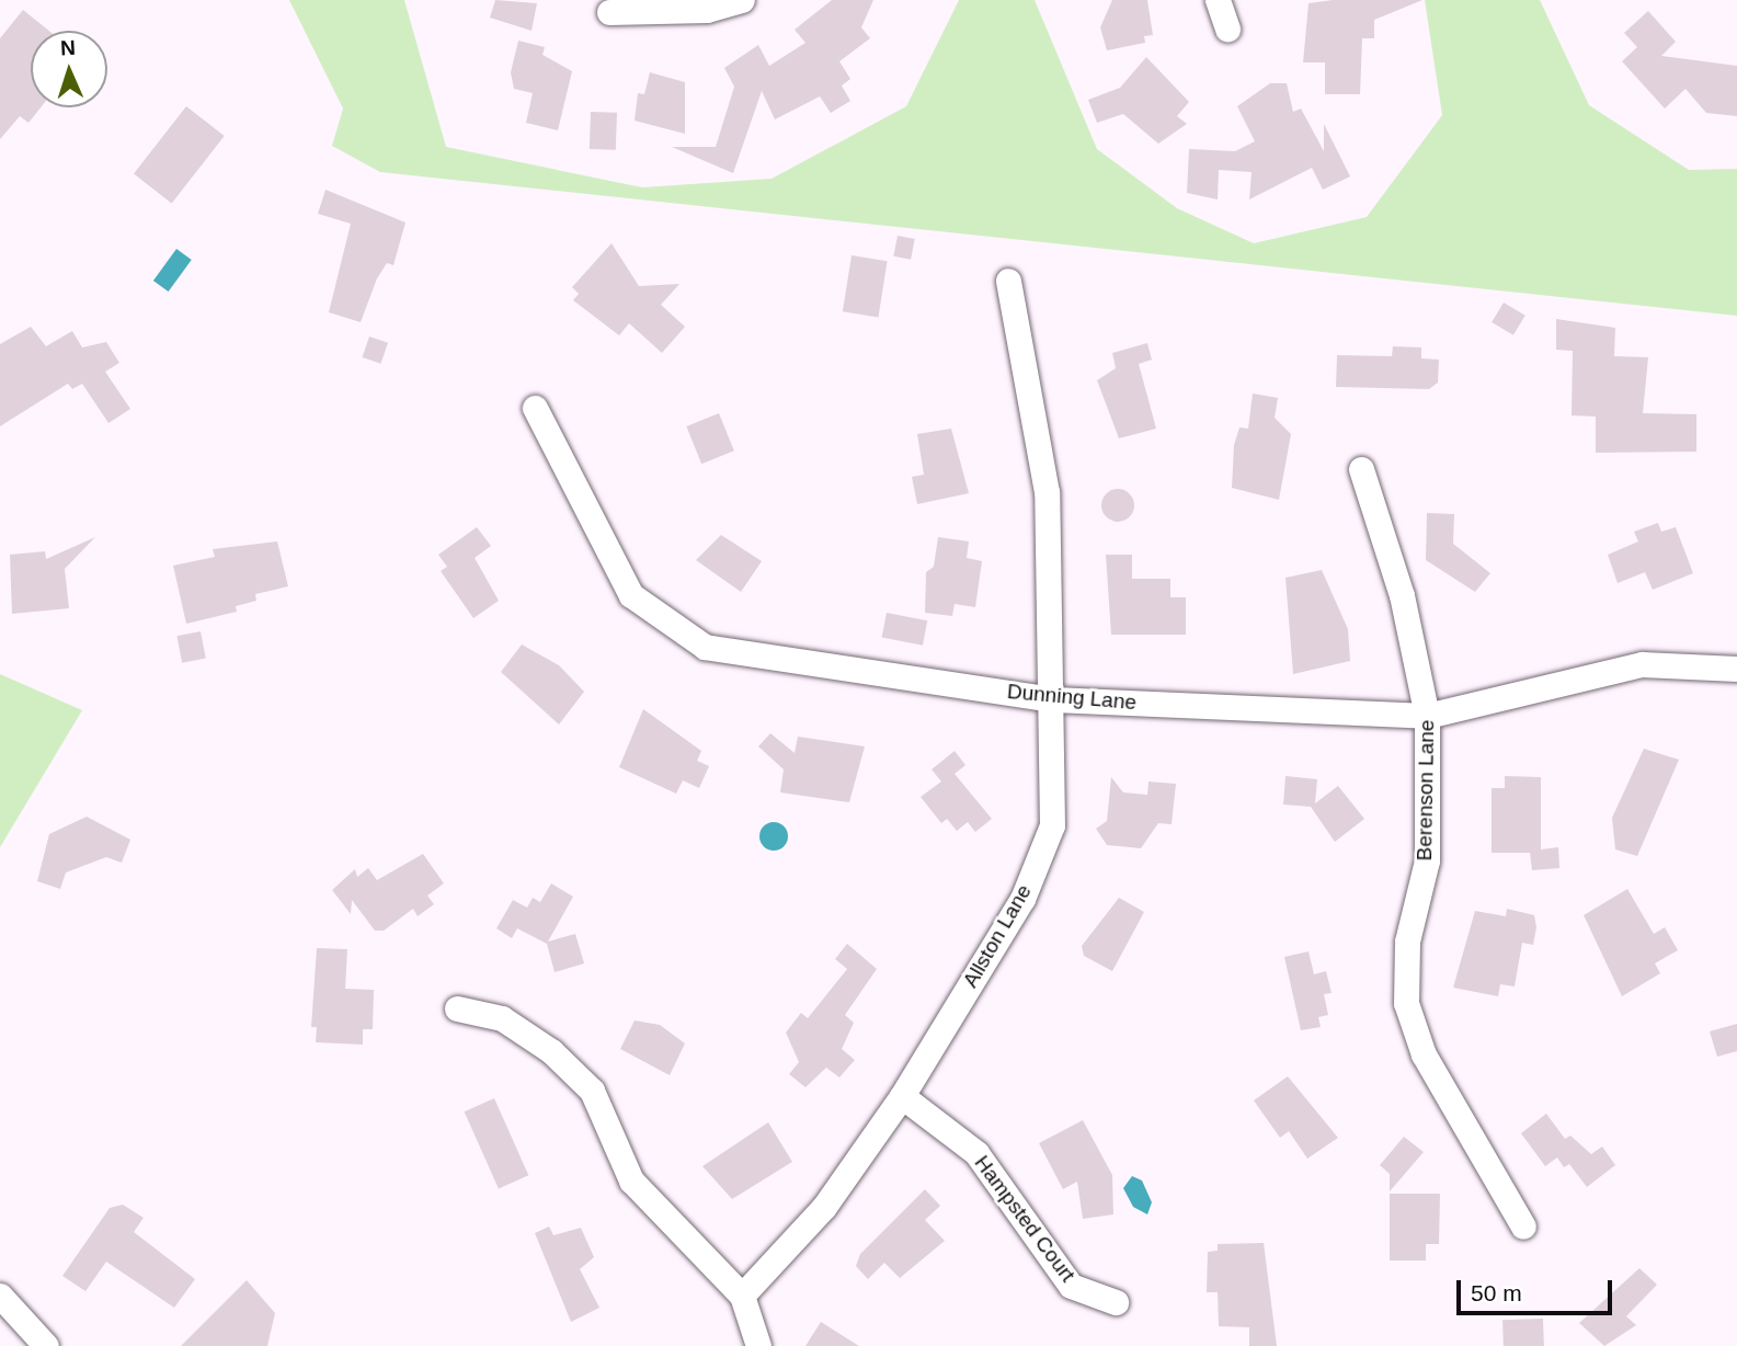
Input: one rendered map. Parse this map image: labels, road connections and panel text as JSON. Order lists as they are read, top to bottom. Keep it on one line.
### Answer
{"streets":{"street":["Dunning Lane","Berenson Lane","Allston Lane","Hampsted Court"]},"crossings":[["Dunning Lane","Berenson Lane"],["Dunning Lane","Allston Lane"],["Allston Lane","Hampsted Court"]],"scale_bar":"50 m","north":"top"}
